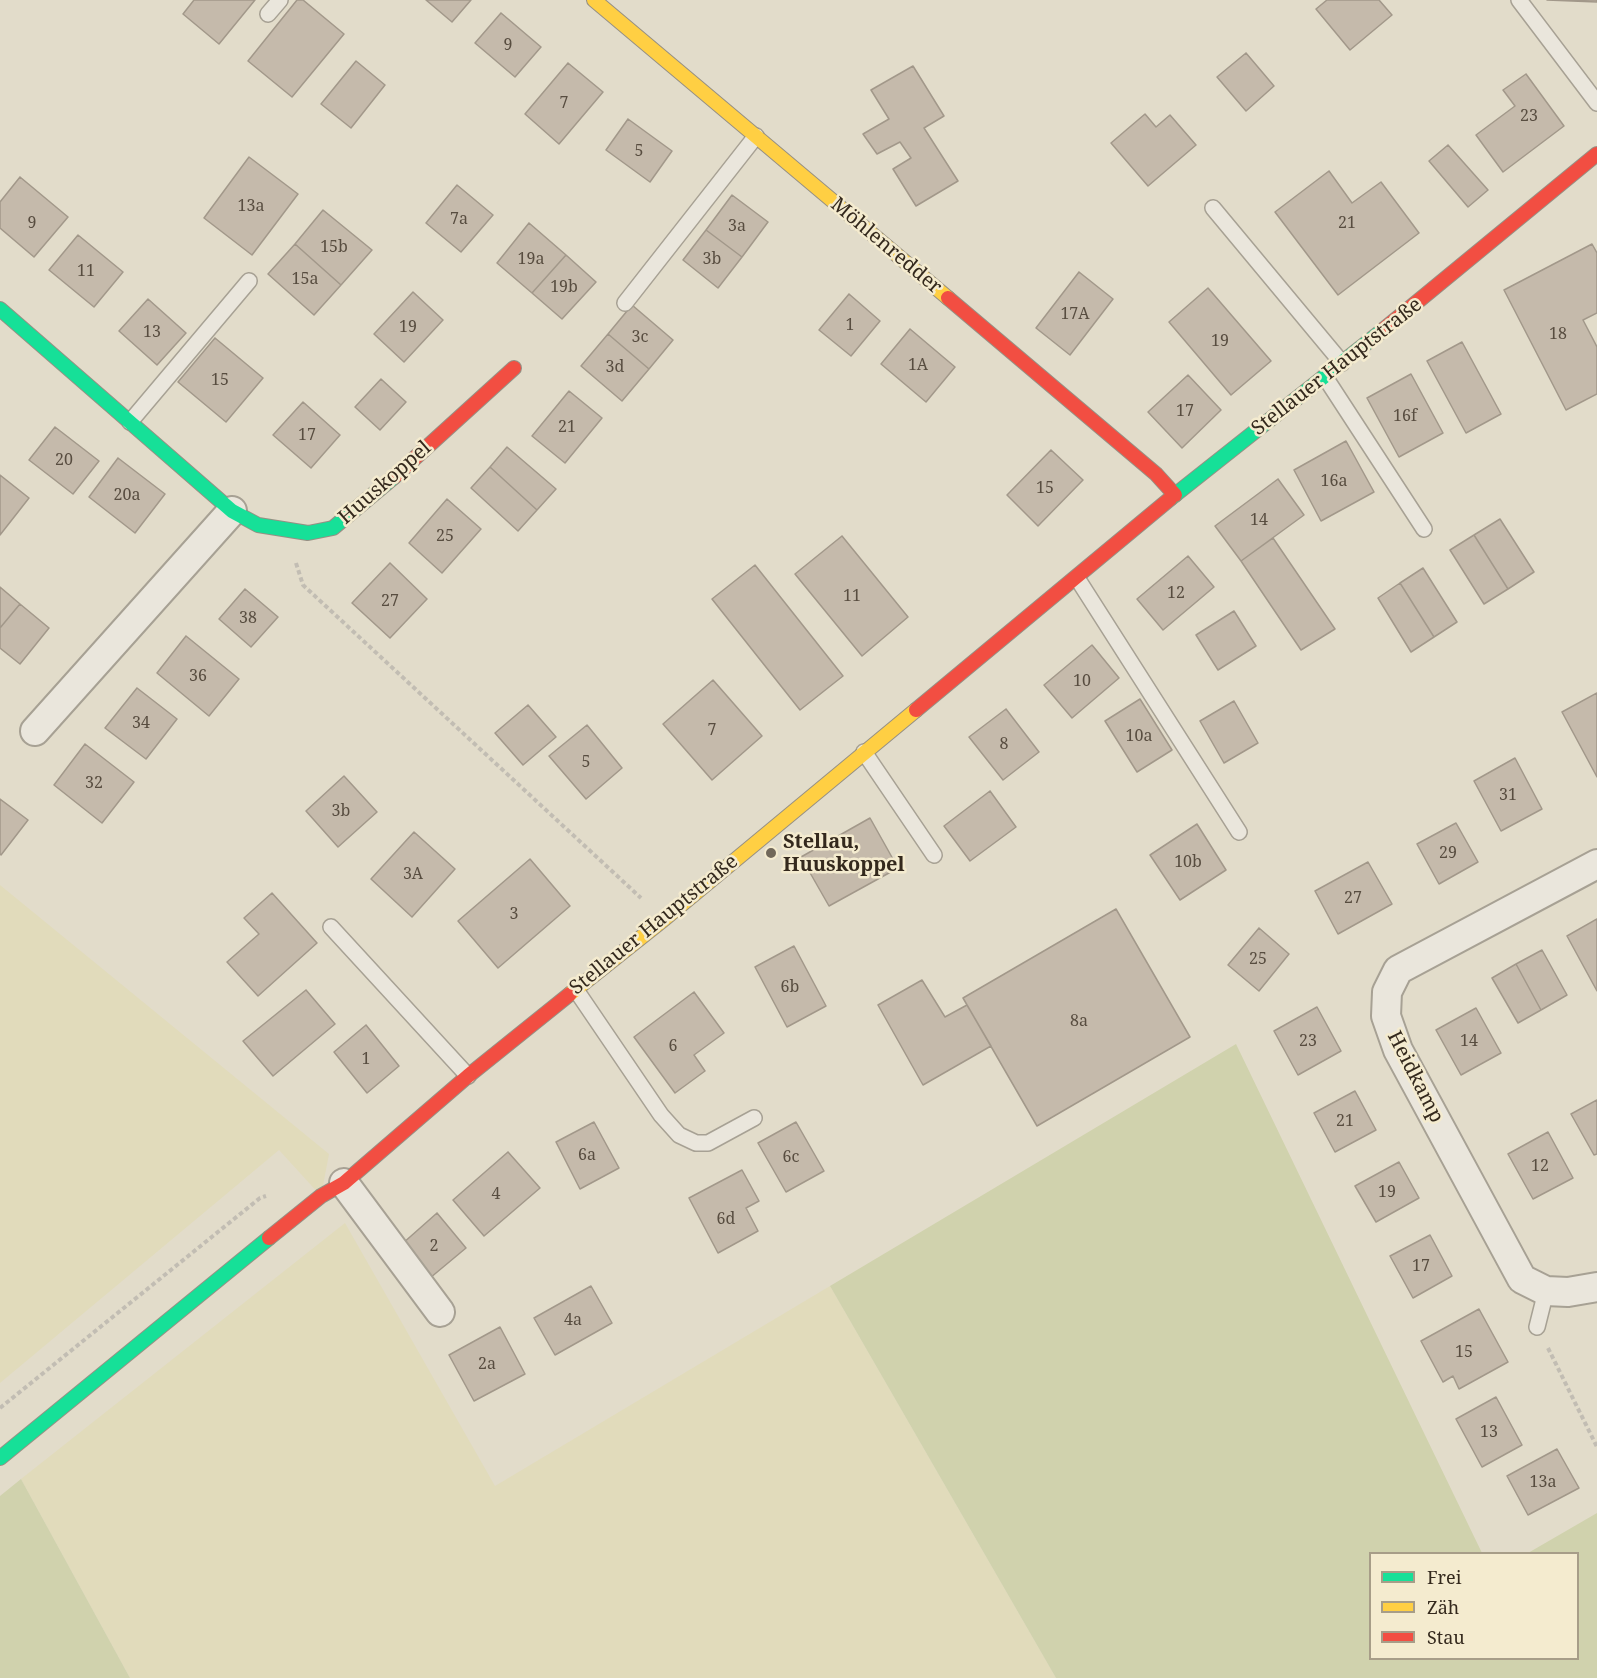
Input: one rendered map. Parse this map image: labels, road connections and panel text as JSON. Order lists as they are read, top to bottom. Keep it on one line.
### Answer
{"streets":{"street":["Möhlenredder","Stellauer Hauptstraße","Huuskoppel","Heidkamp"]},"crossings":[["Möhlenredder","Stellauer Hauptstraße"]],"places":["Stellau, Huuskoppel"],"house_numbers":["9","7","23","5","13a","7a","9","21","3a","15b","19a","3b","11","15a","19b","17A","1","19","13","18","3c","19","1A","3d","15","17","16f","21","17","20","16a","15","20a","14","25","12","11","27","38","36","10","34","7","10a","8","5","32","31","3b","29","10b","3A","27","3","25","6b","8a","23","14","6","1","21","6a","6c","12","19","4","6d","2","17","4a","15","2a","13","13a"],"legend":["Frei","Zäh","Stau"]}
